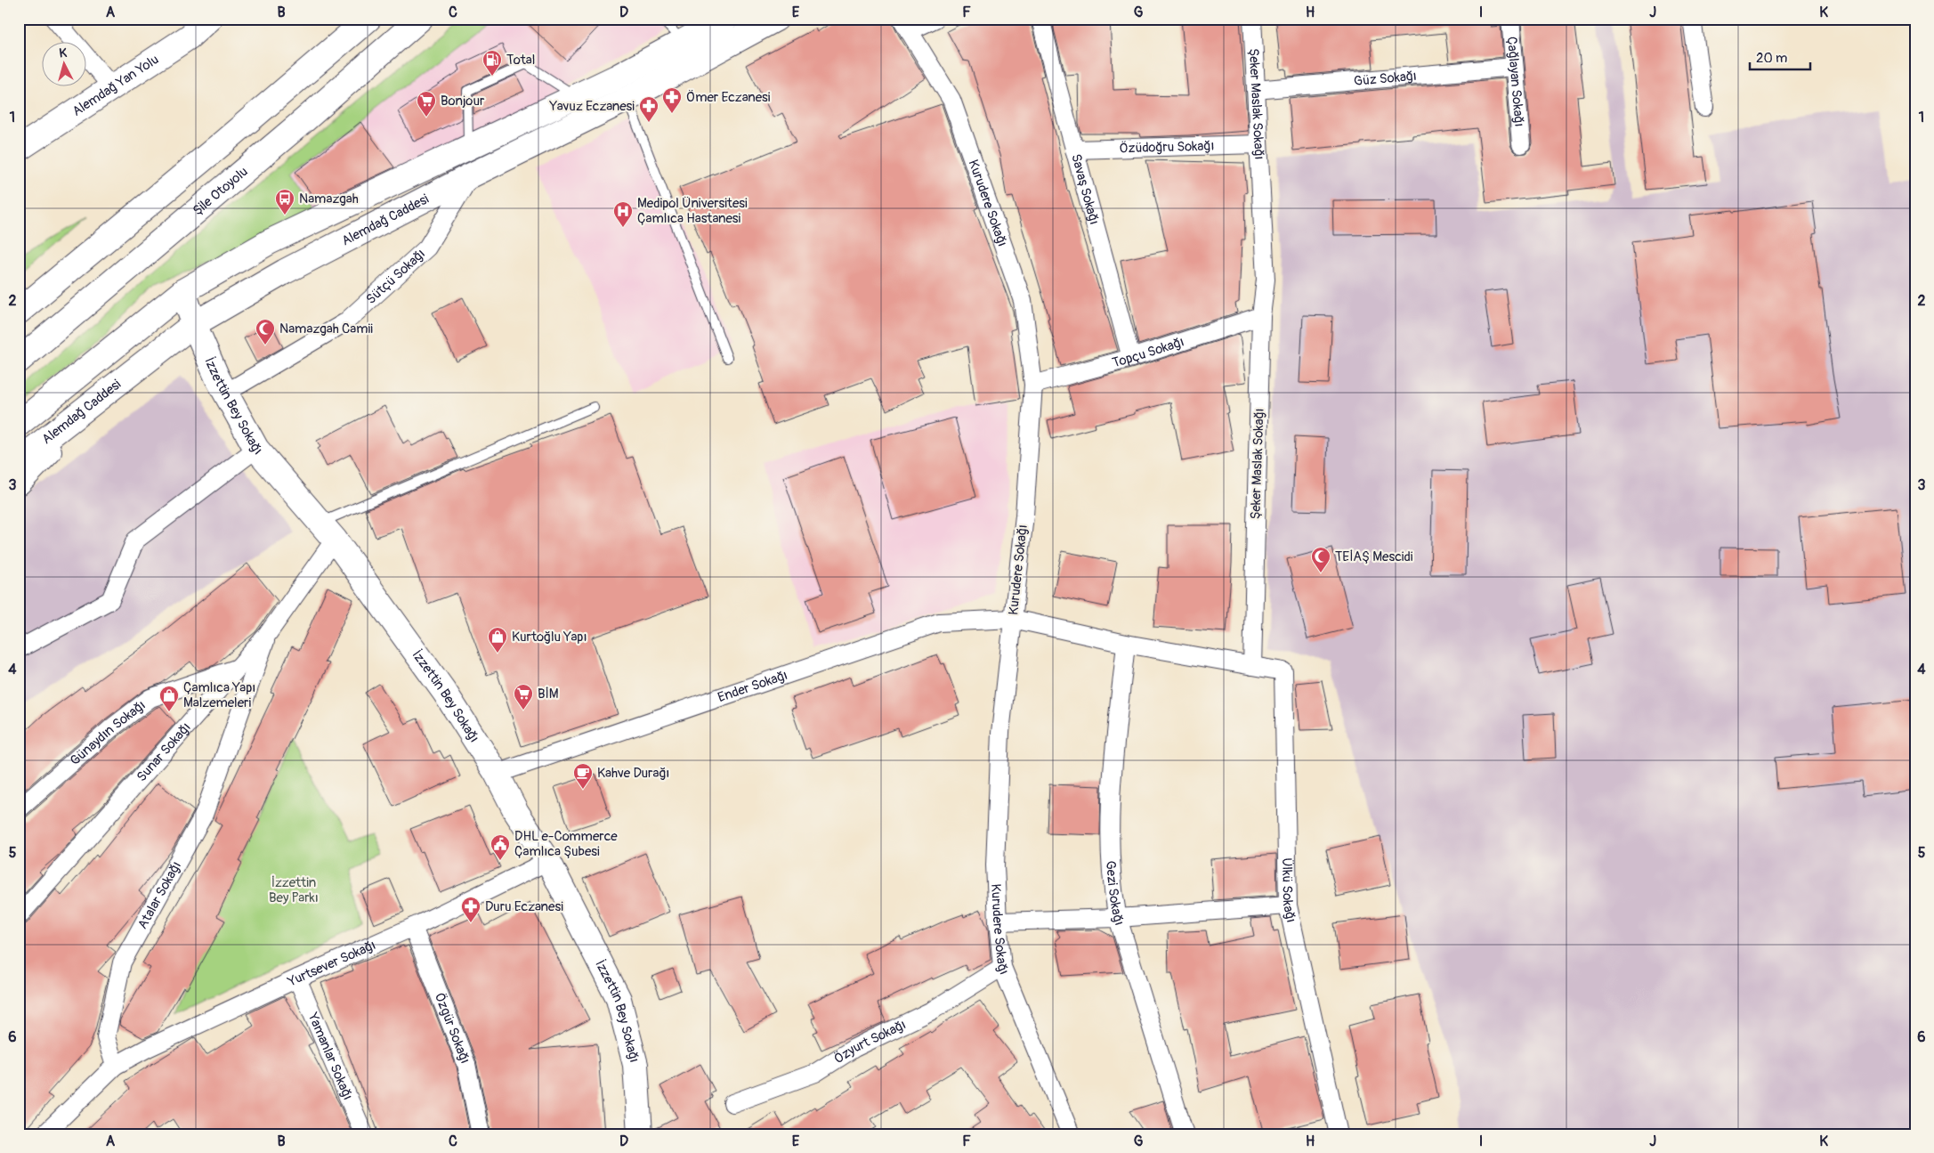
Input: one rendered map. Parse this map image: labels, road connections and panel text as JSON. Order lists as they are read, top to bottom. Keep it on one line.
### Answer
{"streets":{"main road":["Alemdağ Yan Yolu","Şile Otoyolu","Alemdağ Caddesi","İzzettin Bey Sokağı"],"street":["Güz Sokağı","Çağlayan Sokağı","Şeker Maslak Sokağı","Özüdoğru Sokağı","Savaş Sokağı","Kurudere Sokağı","Sütçü Sokağı","Topçu Sokağı","Ender Sokağı","Günaydın Sokağı","Sunar Sokağı","Ülkü Sokağı","Gezi Sokağı","Atalar Sokağı","Yurtsever Sokağı","Özgür Sokağı","Özyurt Sokağı","Yamanlar Sokağı"]},"crossings":[["Güz Sokağı","Çağlayan Sokağı"],["Güz Sokağı","Şeker Maslak Sokağı"],["Şeker Maslak Sokağı","Özüdoğru Sokağı"],["Şeker Maslak Sokağı","Topçu Sokağı"],["Şeker Maslak Sokağı","Ülkü Sokağı"],["Özüdoğru Sokağı","Savaş Sokağı"],["Savaş Sokağı","Topçu Sokağı"],["Kurudere Sokağı","Topçu Sokağı"],["Kurudere Sokağı","Ender Sokağı"],["Kurudere Sokağı","Özyurt Sokağı"],["Alemdağ Caddesi","Sütçü Sokağı"],["Alemdağ Caddesi","İzzettin Bey Sokağı"],["Sütçü Sokağı","İzzettin Bey Sokağı"],["İzzettin Bey Sokağı","Ender Sokağı"],["İzzettin Bey Sokağı","Sunar Sokağı"],["İzzettin Bey Sokağı","Yurtsever Sokağı"],["Günaydın Sokağı","Sunar Sokağı"],["Sunar Sokağı","Atalar Sokağı"],["Atalar Sokağı","Yurtsever Sokağı"],["Yurtsever Sokağı","Özgür Sokağı"],["Yurtsever Sokağı","Yamanlar Sokağı"]],"parks":["İzzettin Bey Parkı"],"places":{"fuel station":["Total"],"pharmacy":["Ömer Eczanesi","Yavuz Eczanesi","Duru Eczanesi"],"supermarket":["Bonjour","BİM"],"bus stop":["Namazgah"],"hospital":["Medipol Üniversitesi Çamlıca Hastanesi"],"mosque":["Namazgah Camii","TEİAŞ Mescidi"],"shop":["Kurtoğlu Yapı","Çamlıca Yapı Malzemeleri"],"cafe":["Kahve Durağı"],"public building":["DHL e-Commerce Çamlıca Şubesi"]},"scale_bar":"20 m","north":"top","grid":{"columns":["A","B","C","D","E","F","G","H","I","J","K"],"rows":["1","2","3","4","5","6"]}}
